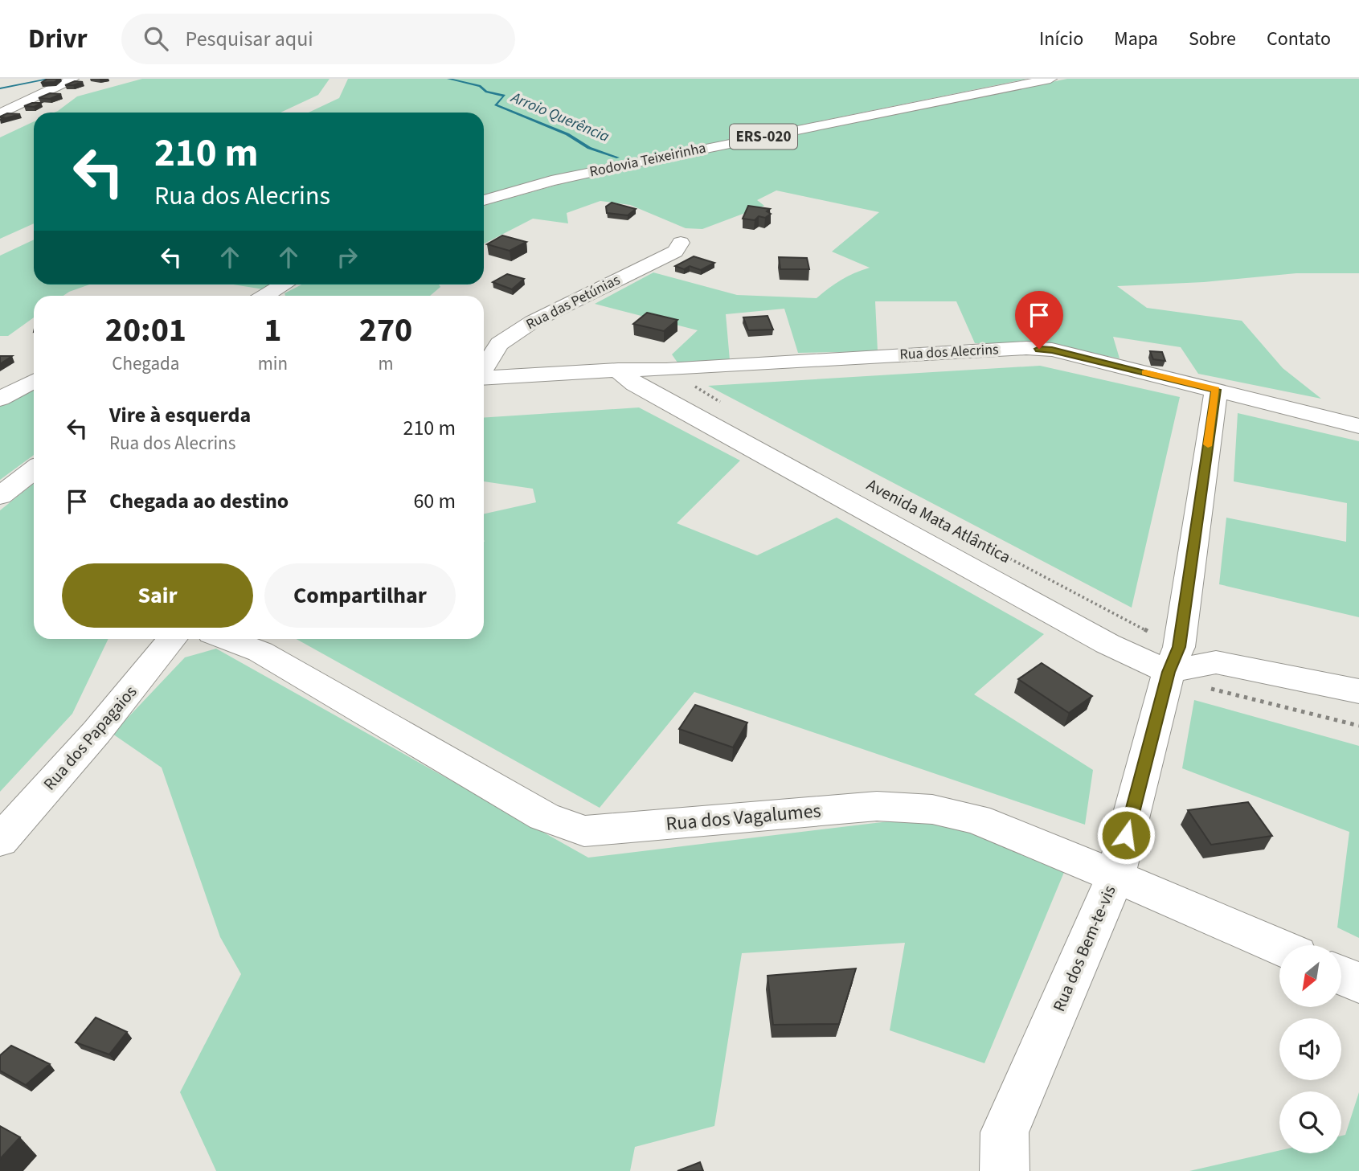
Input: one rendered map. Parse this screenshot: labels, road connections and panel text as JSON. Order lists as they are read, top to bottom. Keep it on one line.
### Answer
{"streets":{"street":["ERS-020","Rodovia Teixeirinha","Rua das Petúnias","Rua dos Alecrins","Avenida Mata Atlântica","Rua dos Papagaios","Rua dos Vagalumes","Rua dos Bem-te-vis"]},"crossings":[["Rua dos Alecrins","Avenida Mata Atlântica"],["Rua dos Alecrins","Rua dos Bem-te-vis"],["Avenida Mata Atlântica","Rua dos Bem-te-vis"],["Rua dos Vagalumes","Rua dos Bem-te-vis"]],"water":["Arroio Querência"],"north":"bottom left","page":{"header":"Drivr","search":"Pesquisar aqui","nav":["Início","Mapa","Sobre","Contato"],"turn":["210 m","Rua dos Alecrins"],"eta":["20:01","Chegada","1","min","270","m"],"list":[{"name":"Vire à esquerda","note":"Rua dos Alecrins","value":"210 m"},{"name":"Chegada ao destino","value":"60 m"}],"buttons":["Sair","Compartilhar"]}}
